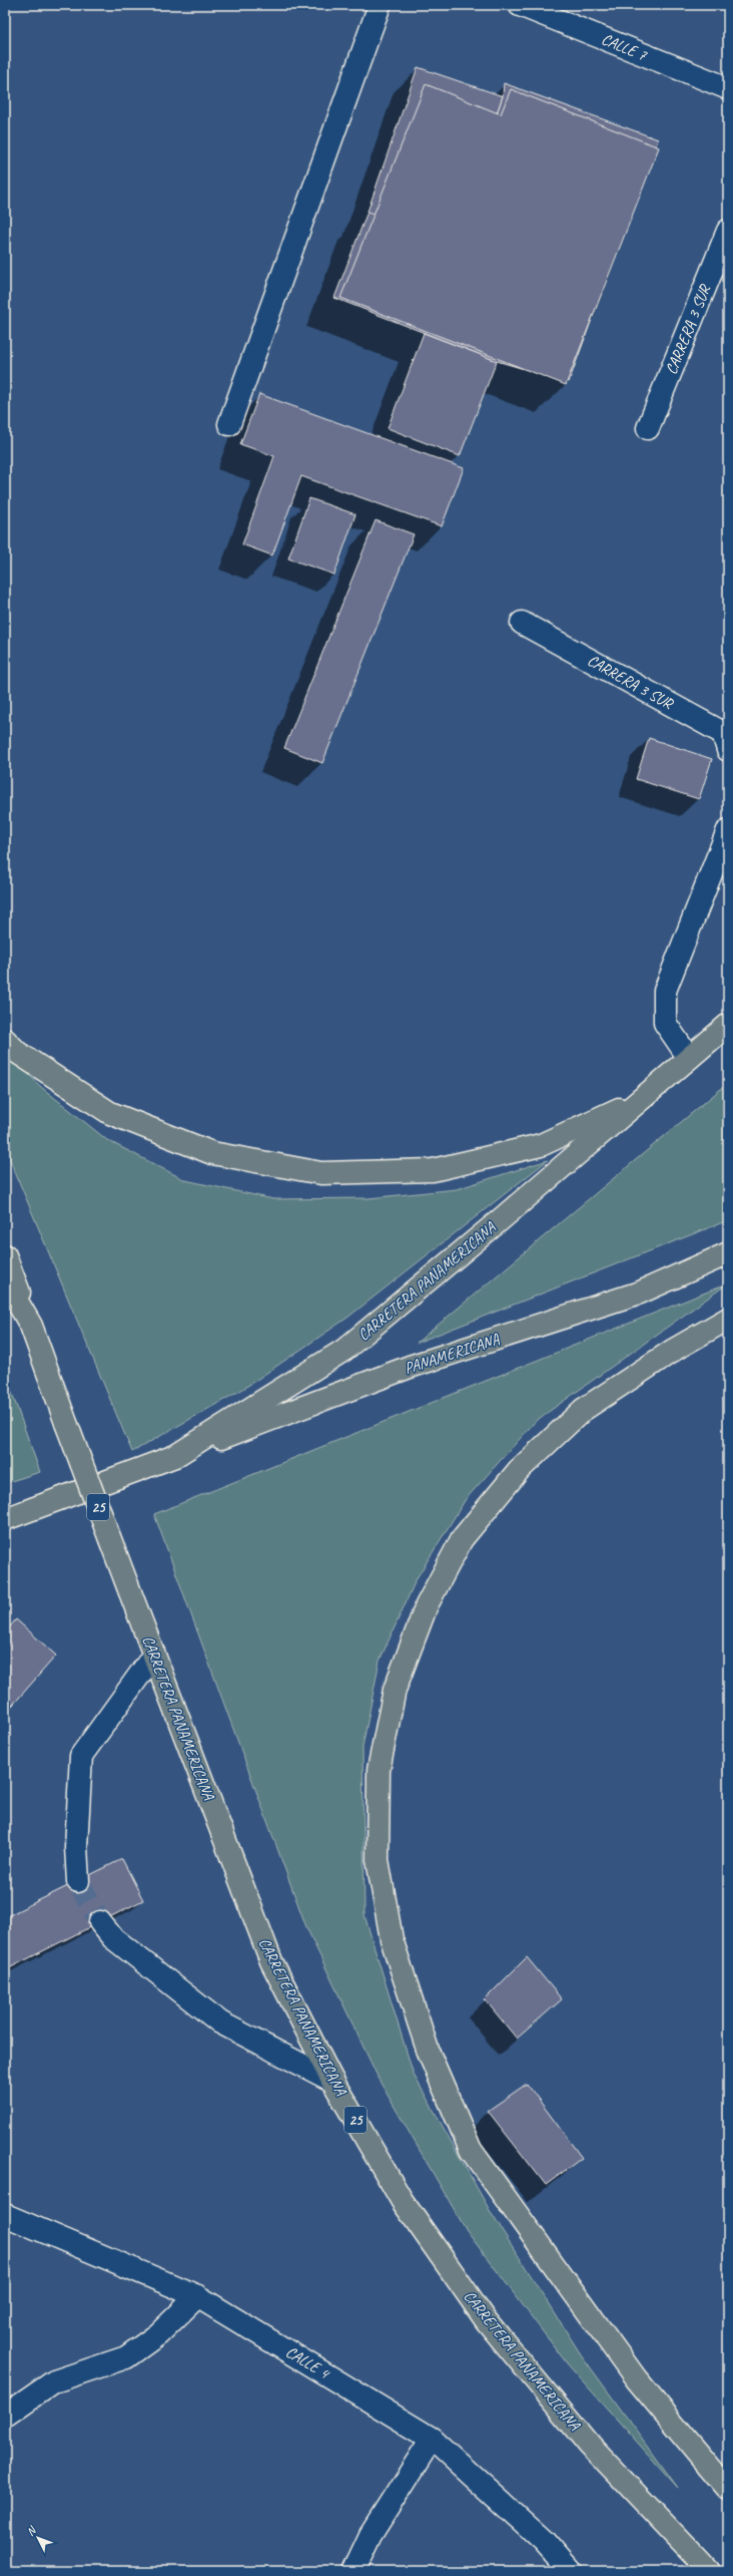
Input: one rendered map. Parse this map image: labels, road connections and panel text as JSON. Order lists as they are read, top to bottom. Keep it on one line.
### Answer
{"streets":{"highway":["CARRETERA PANAMERICANA","PANAMERICANA","25"],"street":["CALLE 7","CARRERA 3 SUR","CALLE 4"]},"crossings":[["CARRETERA PANAMERICANA","PANAMERICANA"],["CARRETERA PANAMERICANA","25"]],"north":"top left"}
